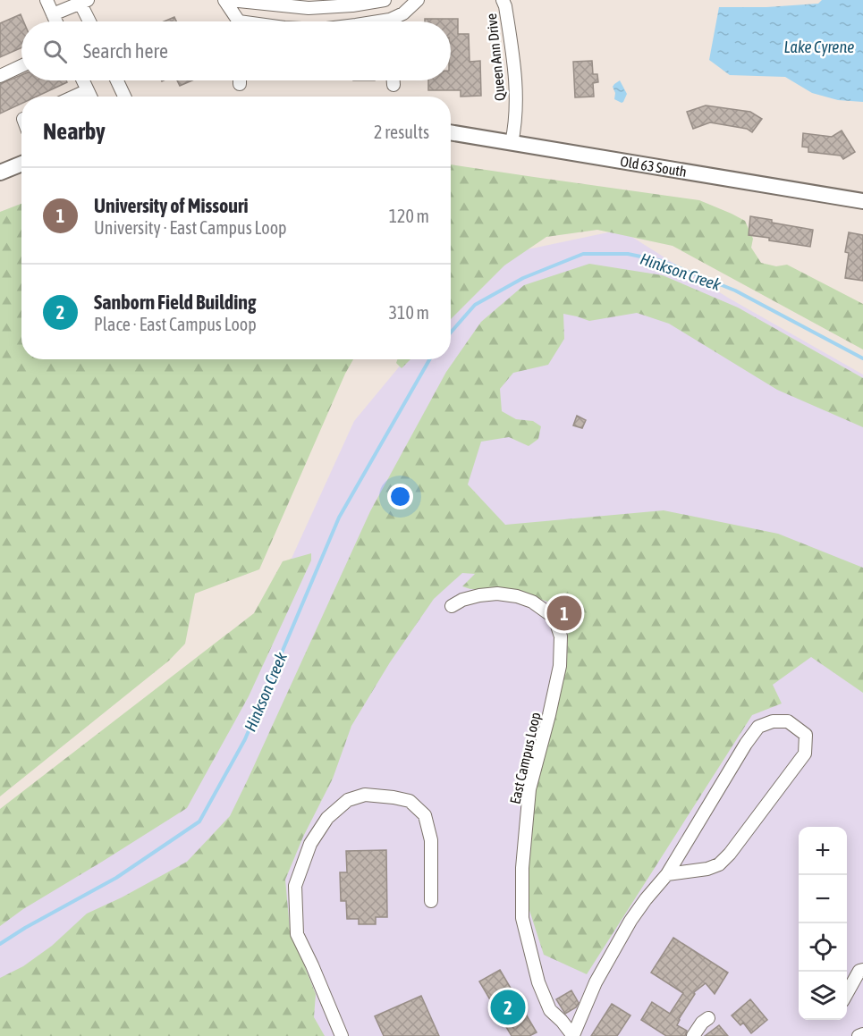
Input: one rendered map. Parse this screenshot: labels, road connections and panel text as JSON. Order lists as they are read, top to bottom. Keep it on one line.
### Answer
{"streets":{"main road":["Old 63 South"],"street":["Queen Ann Drive","East Campus Loop"]},"crossings":[["Queen Ann Drive","Old 63 South"]],"water":["Lake Cyrene","Hinkson Creek"],"page":{"search":"Search here","heading":["Nearby","2 results"],"list":[{"mark":"1","name":"University of Missouri","note":"University · East Campus Loop","value":"120 m"},{"mark":"2","name":"Sanborn Field Building","note":"Place · East Campus Loop","value":"310 m"}],"pins":["1","2"],"map_buttons":["+","−"]}}
